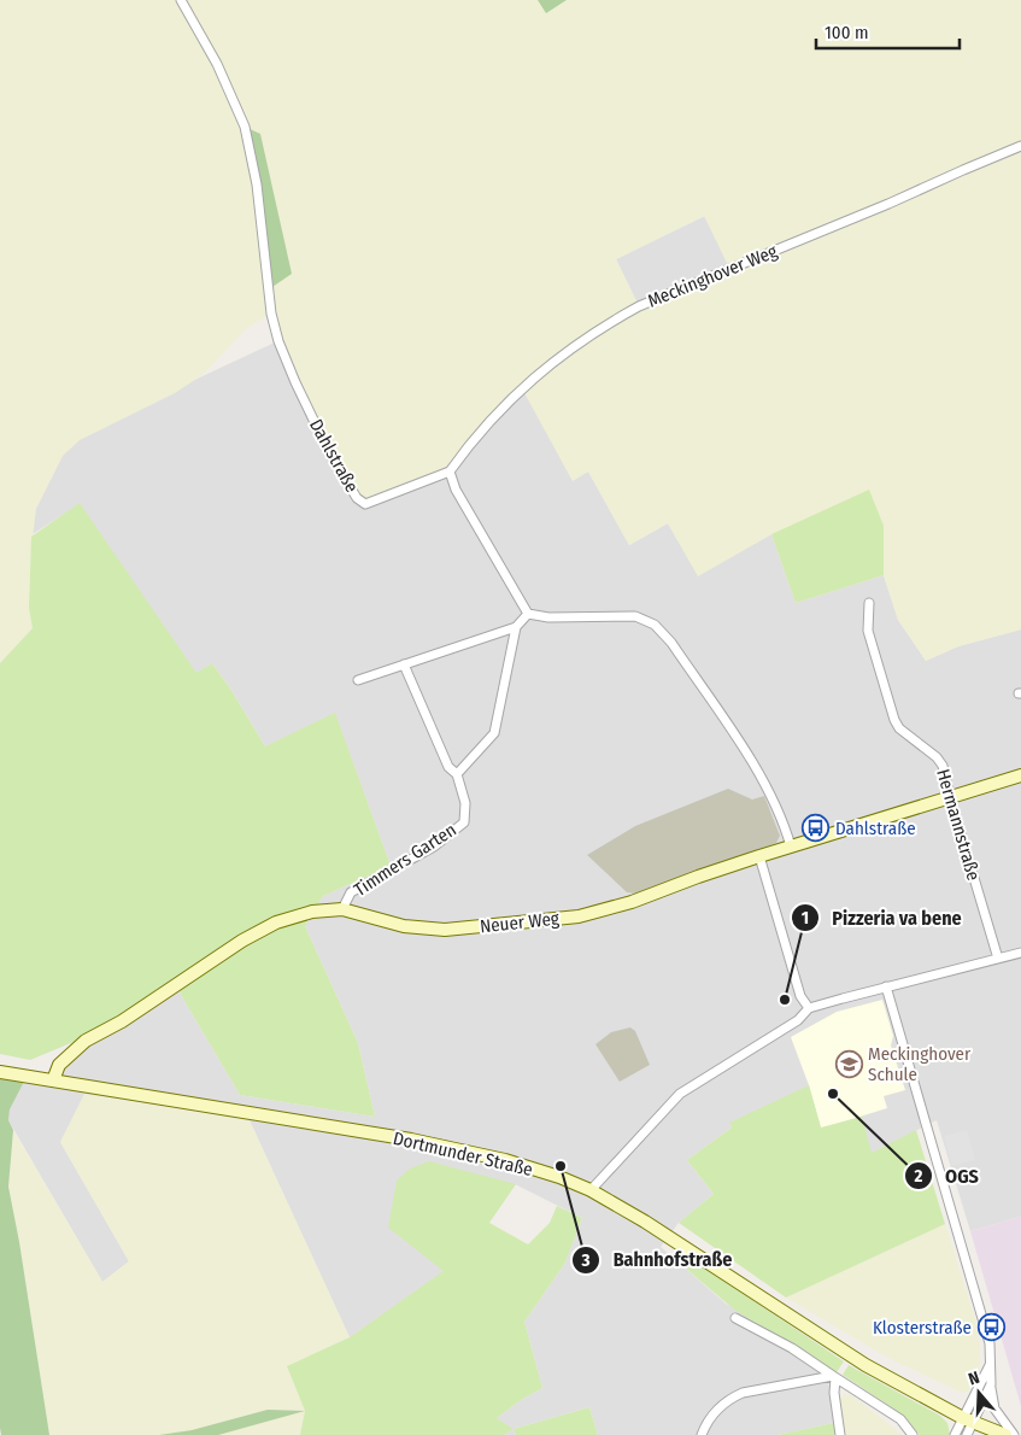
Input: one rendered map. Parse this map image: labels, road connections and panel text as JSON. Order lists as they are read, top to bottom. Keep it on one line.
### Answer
{"streets":{"main road":["Neuer Weg","Dortmunder Straße"],"street":["Meckinghover Weg","Dahlstraße","Hermannstraße","Timmers Garten"]},"crossings":[["Meckinghover Weg","Dahlstraße"],["Hermannstraße","Neuer Weg"],["Timmers Garten","Neuer Weg"],["Neuer Weg","Dortmunder Straße"]],"places":{"bus stop":["Dahlstraße","Klosterstraße"],"other":["Pizzeria va bene","OGS","Bahnhofstraße"],"school or university":["Meckinghover Schule"]},"scale_bar":"100 m","north":"top"}
